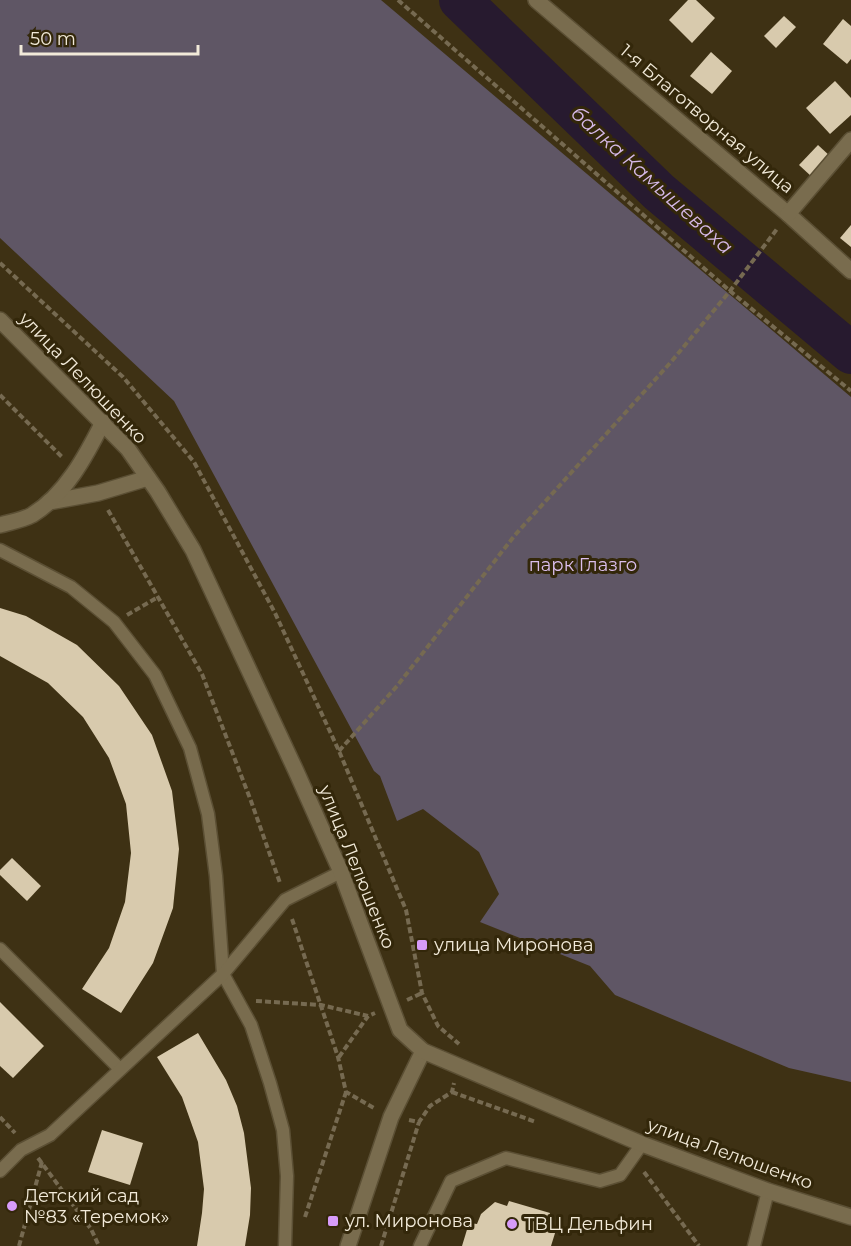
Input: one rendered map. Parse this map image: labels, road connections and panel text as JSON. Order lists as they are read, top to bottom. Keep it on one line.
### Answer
{"streets":{"street":["1-я Благотворная улица","улица Лелюшенко"]},"water":["балка Камышеваха"],"parks":["парк Глазго"],"places":{"transit":["улица Миронова","ул. Миронова"],"other":["Детский сад №83 «Теремок»","ТВЦ Дельфин"]},"scale_bar":"50 m"}
